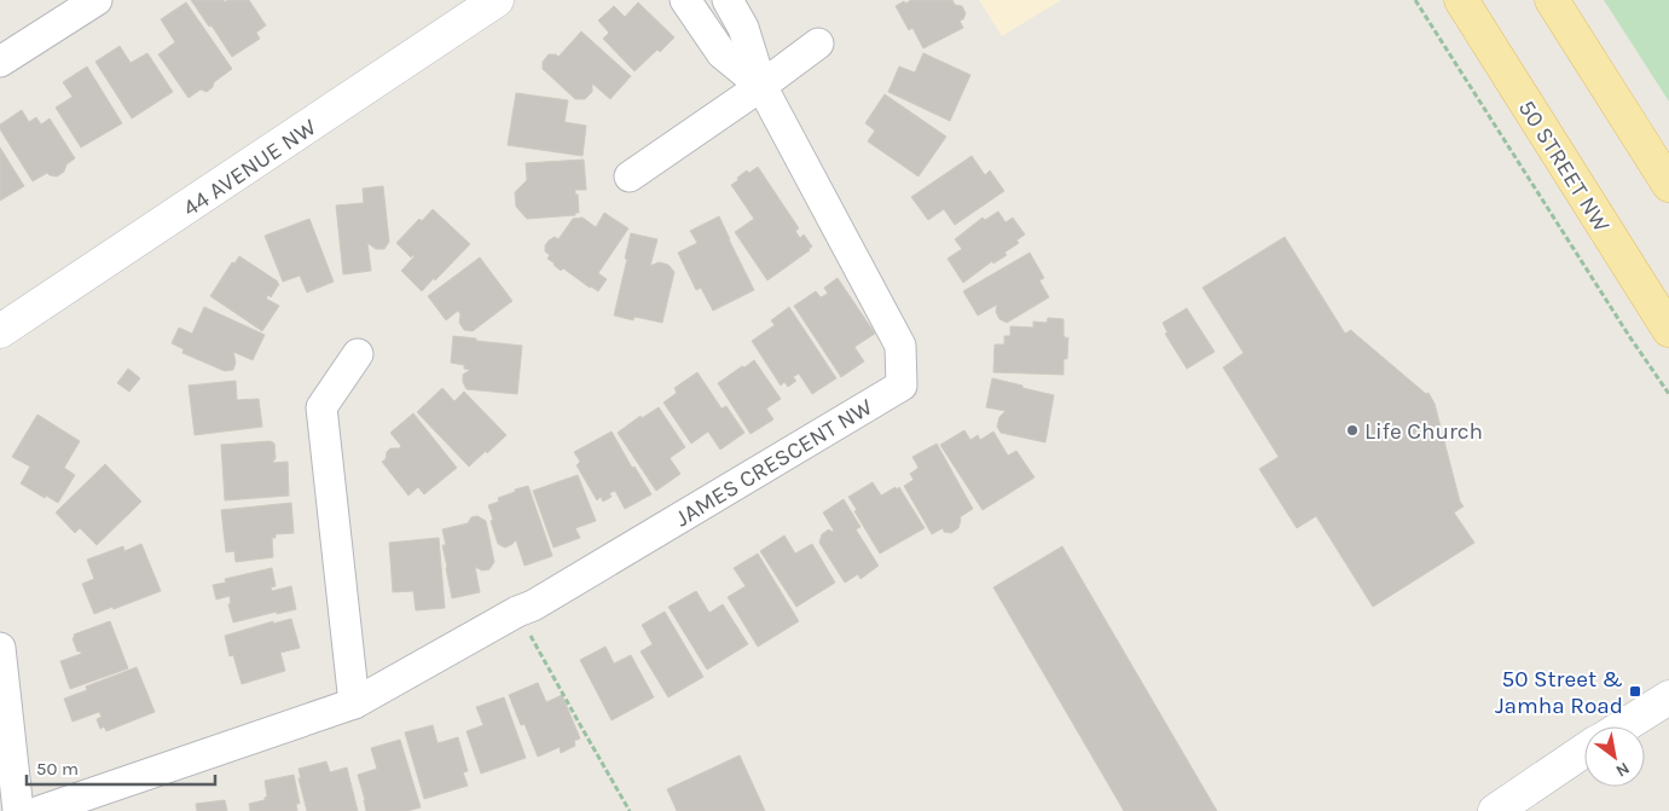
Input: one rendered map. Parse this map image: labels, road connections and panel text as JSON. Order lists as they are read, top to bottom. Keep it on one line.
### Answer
{"streets":{"main road":["50 STREET NW"],"street":["44 AVENUE NW","JAMES CRESCENT NW"]},"places":{"other":["Life Church"],"transit":["50 Street & Jamha Road"]},"scale_bar":"50 m","north":"bottom right"}
